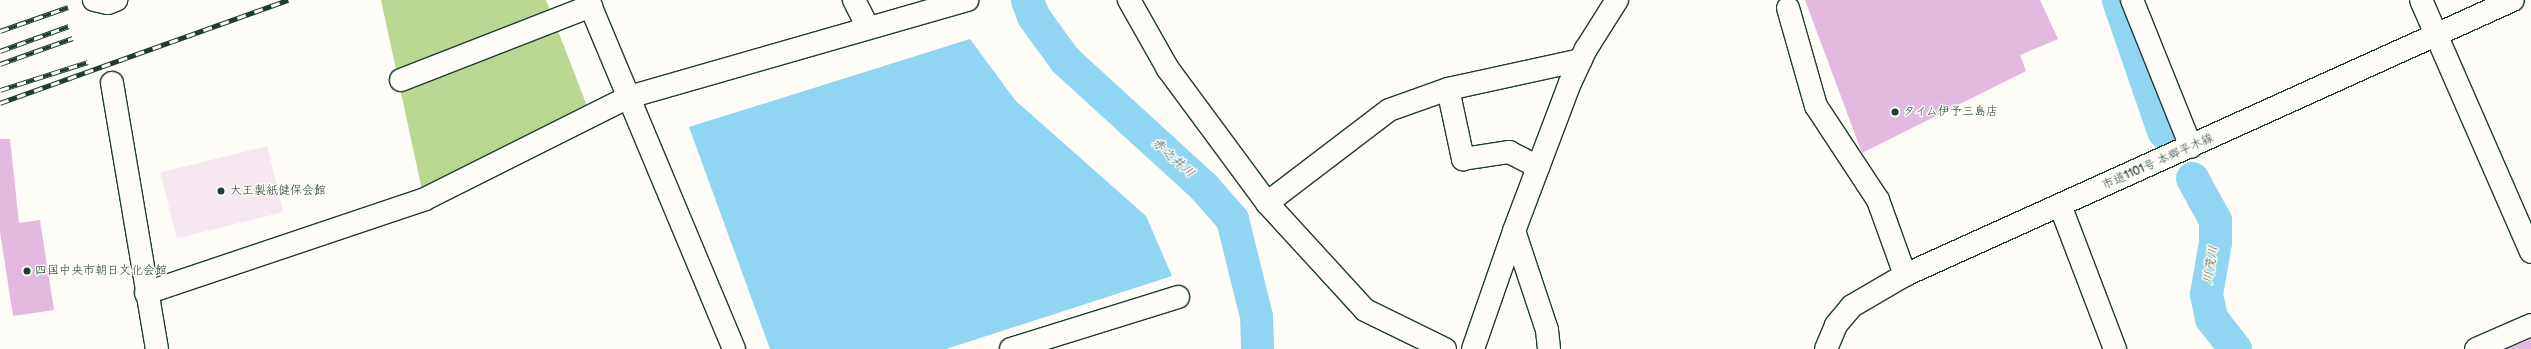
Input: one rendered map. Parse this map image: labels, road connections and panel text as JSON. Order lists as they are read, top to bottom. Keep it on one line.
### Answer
{"streets":{"street":["市道1101号 本郷平木線"]},"water":["赤之井川","川茂川"],"places":["タイム伊予三島店","大王製紙健保会館","四国中央市朝日文化会館"]}
